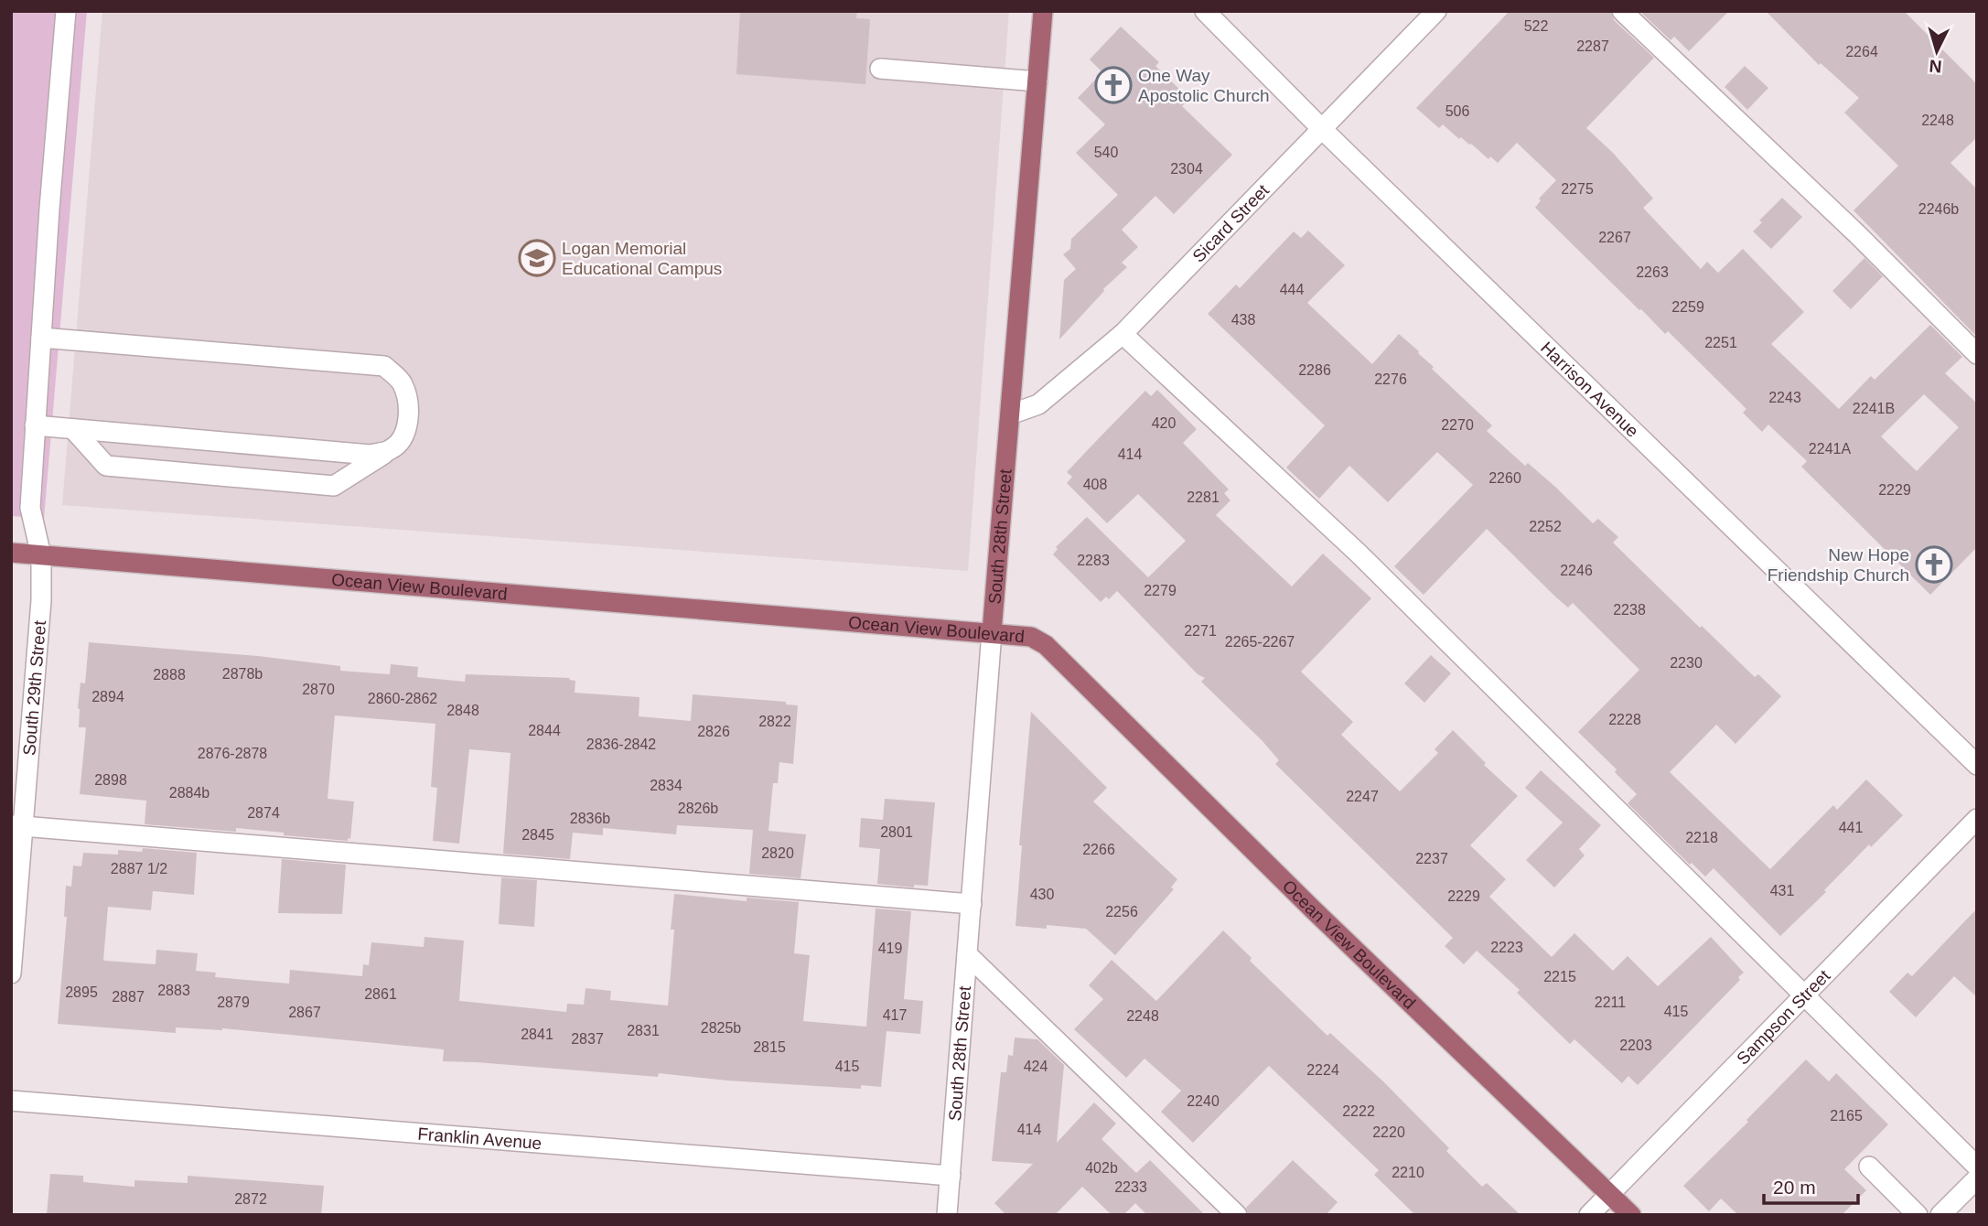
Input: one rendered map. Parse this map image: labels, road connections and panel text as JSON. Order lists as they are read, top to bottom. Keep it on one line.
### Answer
{"streets":{"main road":["South 28th Street","Ocean View Boulevard"],"street":["Sicard Street","Harrison Avenue","South 29th Street","Sampson Street","Franklin Avenue"]},"crossings":[["Sicard Street","Harrison Avenue"],["Sicard Street","South 28th Street"],["South 28th Street","Ocean View Boulevard"],["South 28th Street","Franklin Avenue"],["Ocean View Boulevard","South 29th Street"],["Ocean View Boulevard","Sampson Street"]],"places":{"church":["One Way Apostolic Church","New Hope Friendship Church"],"school or university":["Logan Memorial Educational Campus"]},"house_numbers":["522","2287","2264","506","2248","540","2304","2275","2246b","2267","2263","444","2259","438","2251","2286","2276","2243","2241B","420","2270","2241A","414","2260","408","2229","2281","2252","2283","2246","2279","2238","2271","2265-2267","2230","2878b","2888","2870","2894","2860-2862","2848","2228","2822","2844","2826","2836-2842","2876-2878","2898","2834","2884b","2247","2826b","2874","2836b","441","2801","2845","2218","2266","2820","2237","2887 1/2","431","430","2229","2256","2223","419","2215","2883","2895","2861","2887","2879","2211","415","2867","417","2248","2825b","2831","2841","2837","2203","2815","415","424","2224","2240","2222","2165","414","2220","402b","2210","2233","2872"],"scale_bar":"20 m","north":"bottom"}
